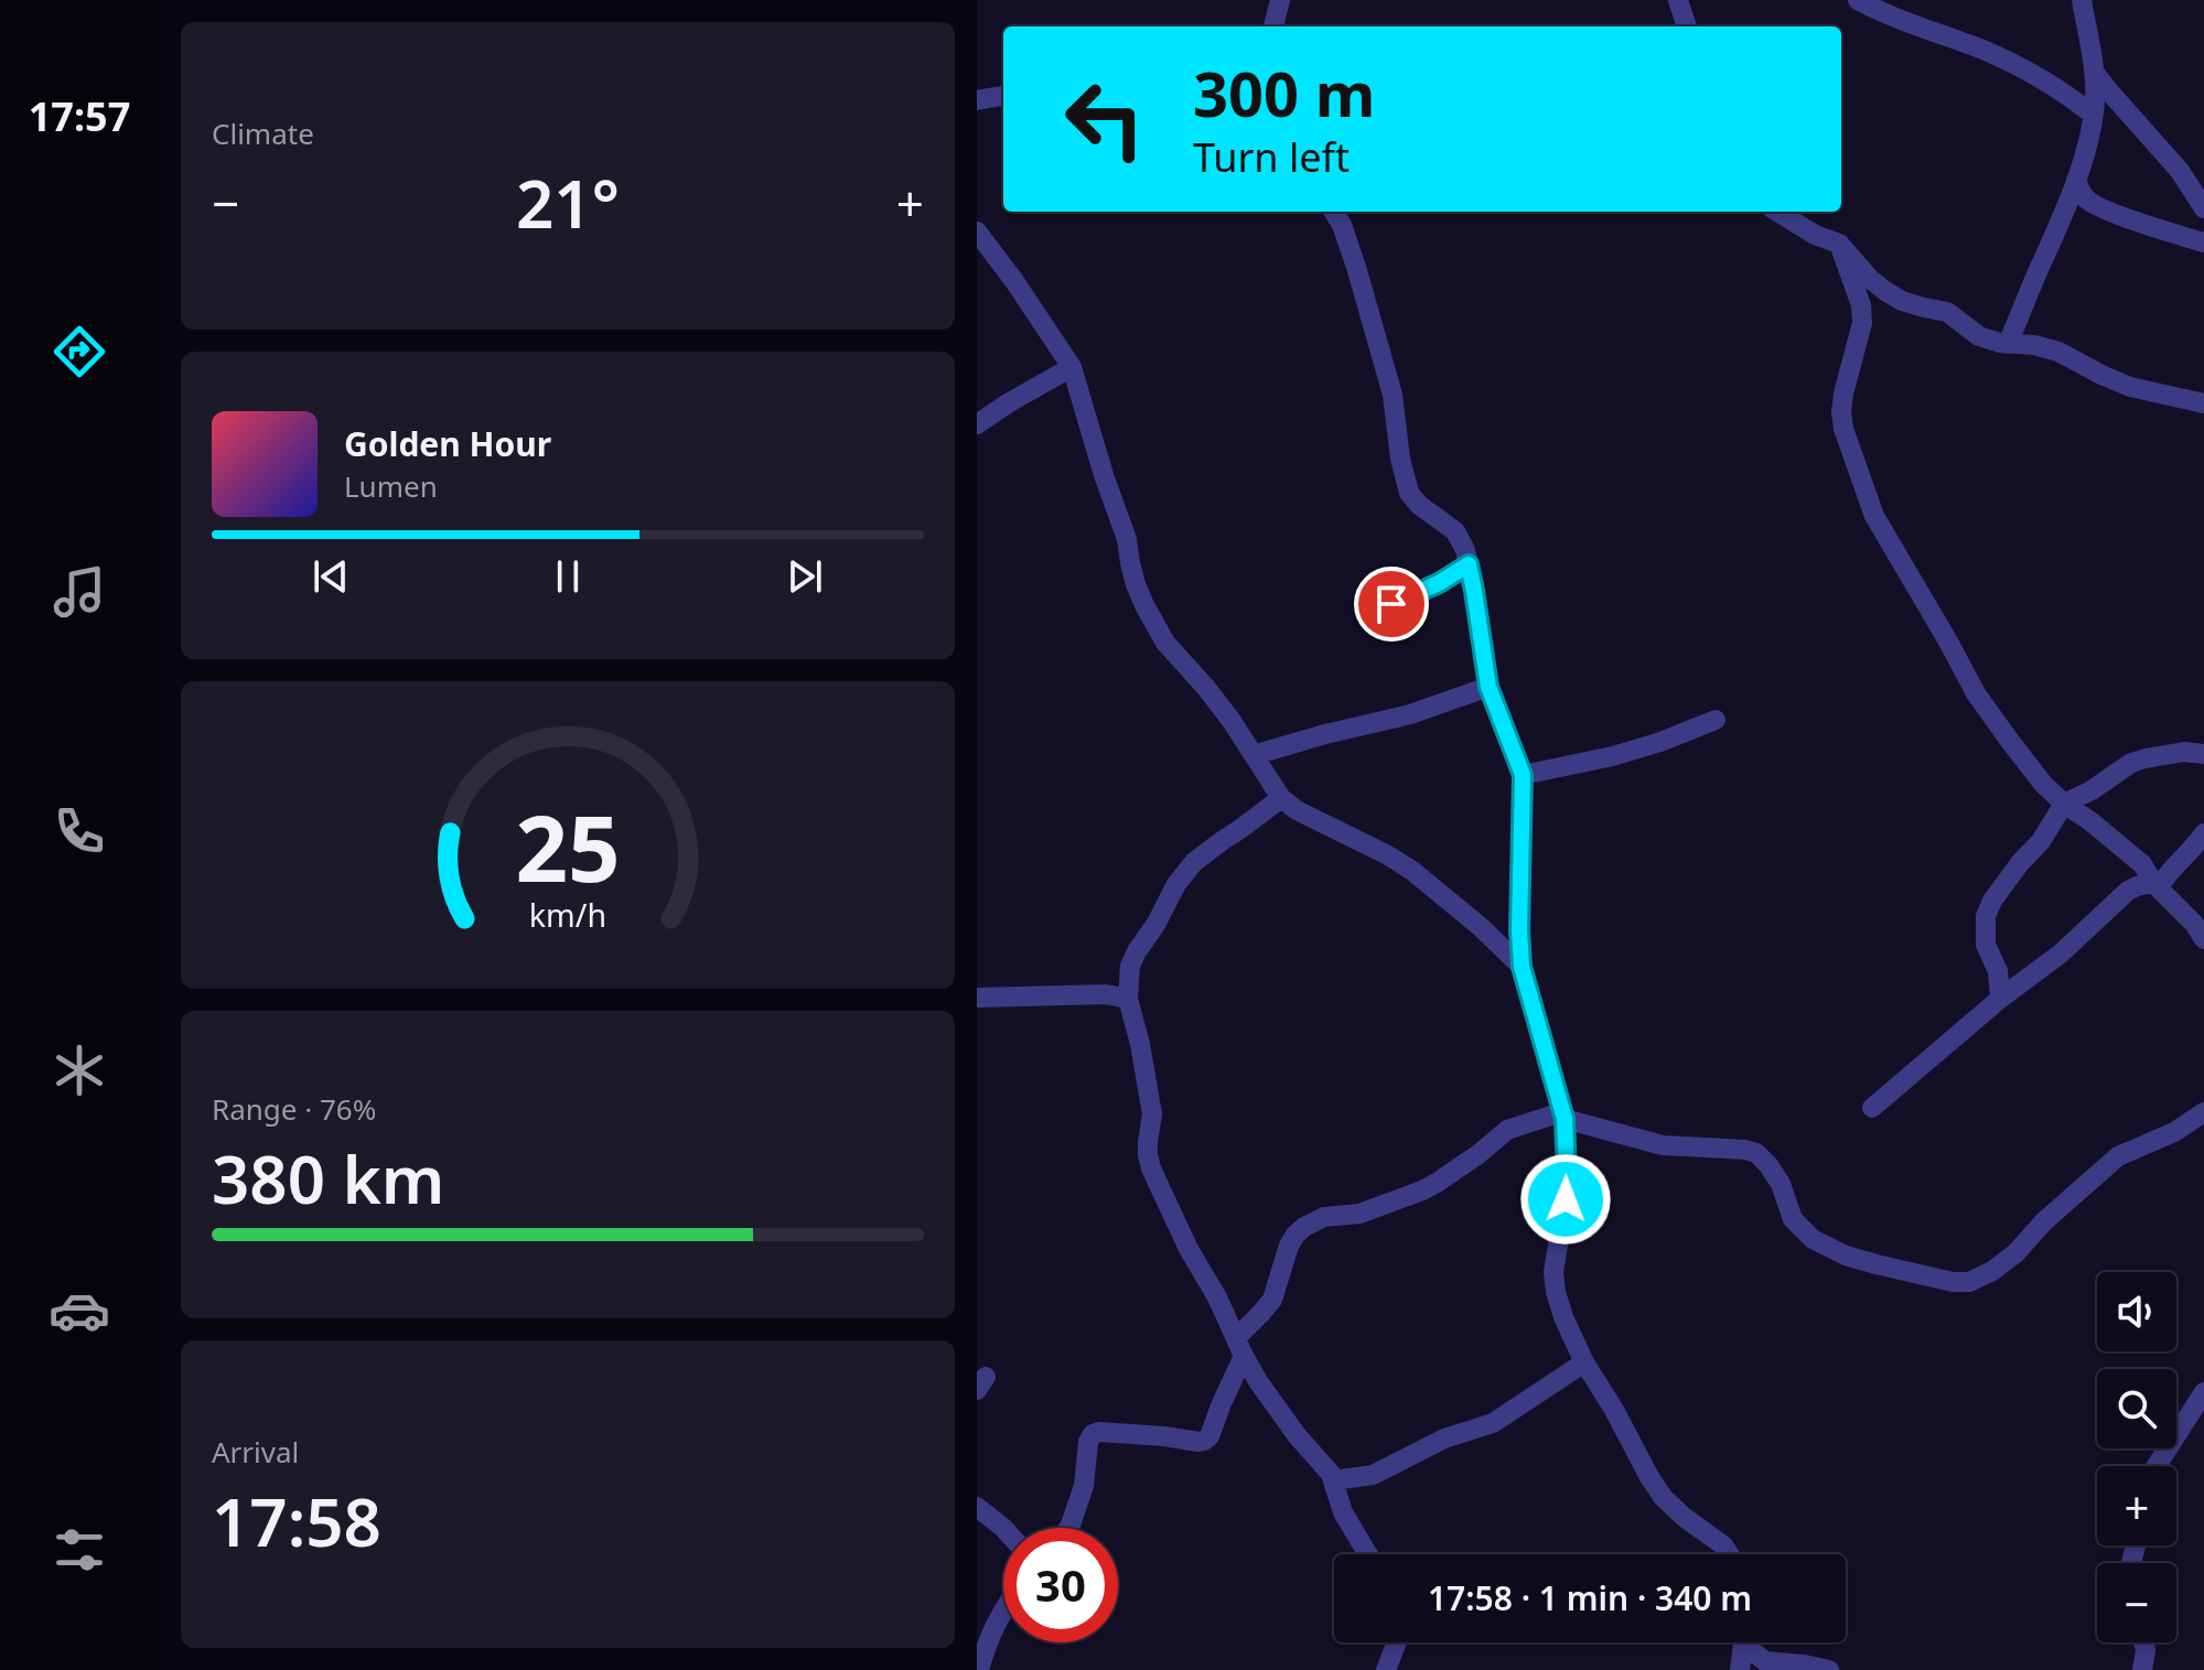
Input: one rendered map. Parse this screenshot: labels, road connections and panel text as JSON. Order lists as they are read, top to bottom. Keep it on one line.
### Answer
{"page":{"tabs":"17:57","tile":["Climate",["Range · 76%","380 km"],["Arrival","17:58"]],"turn":["300 m","Turn left"],"heat":["−","21°","+"],"song":["Golden Hour","Lumen"],"map_buttons":["+","−"],"limit":"30","trip":"17:58 · 1 min · 340 m","gauge":["25","km/h"]}}
